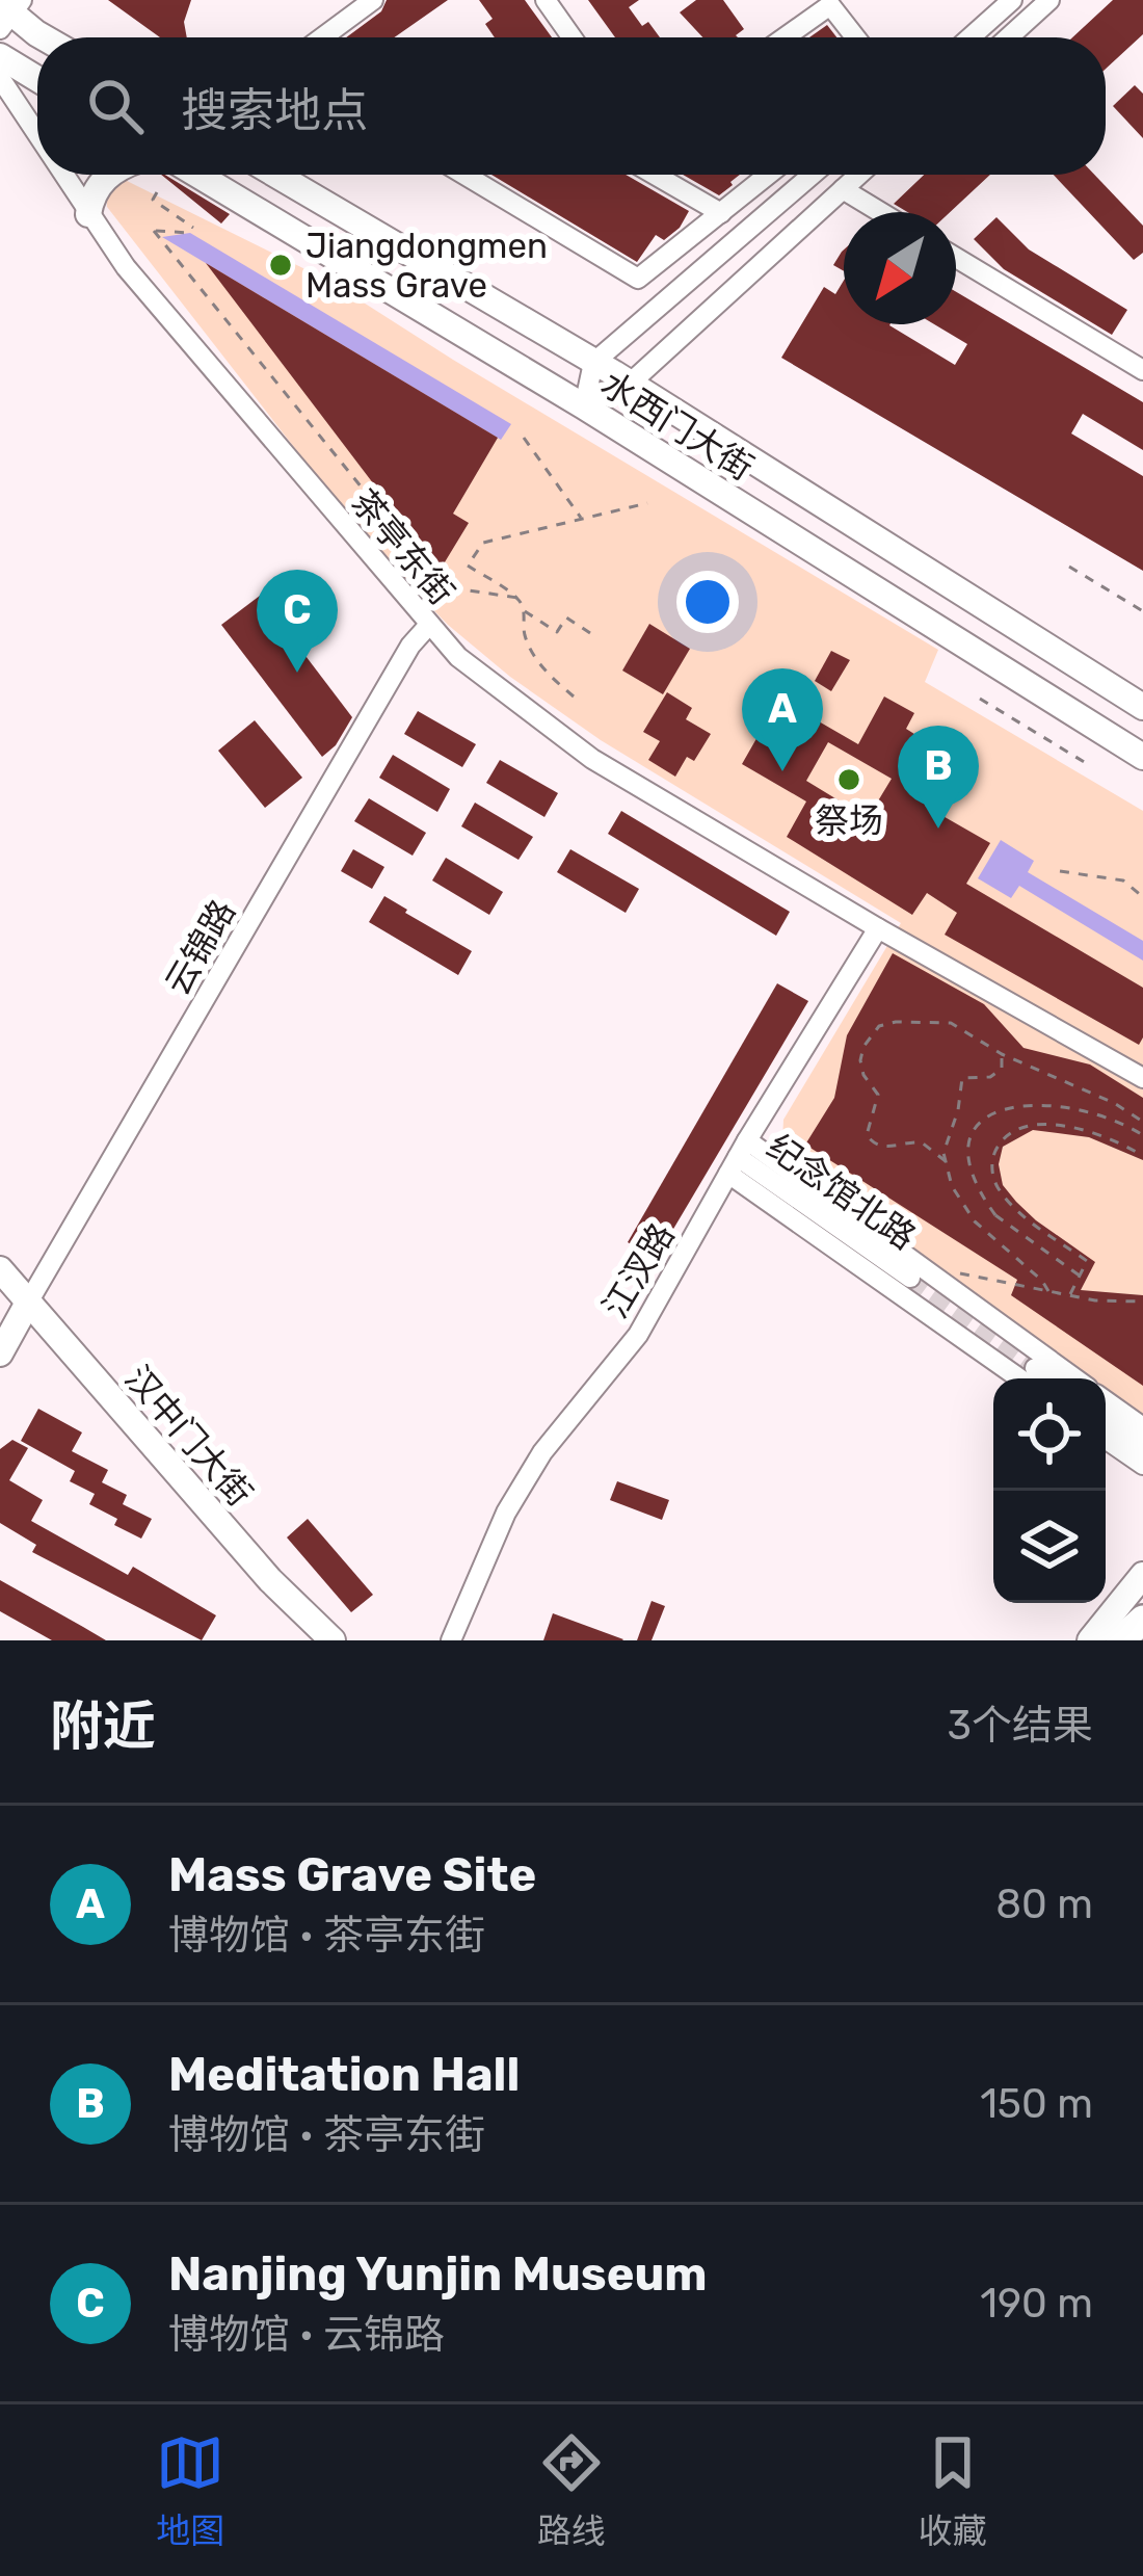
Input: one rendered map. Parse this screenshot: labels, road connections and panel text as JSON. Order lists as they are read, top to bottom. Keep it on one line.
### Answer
{"streets":{"main road":["水西门大街","汉中门大街"],"street":["茶亭东街","云锦路","纪念馆北路","江汊路"]},"crossings":[["茶亭东街","云锦路"],["茶亭东街","江汊路"],["云锦路","汉中门大街"],["纪念馆北路","江汊路"]],"places":["Jiangdongmen Mass Grave","祭场"],"north":"bottom left","page":{"search":"搜索地点","pins":["C","A","B"],"heading":["附近","3个结果"],"list":[{"mark":"A","name":"Mass Grave Site","note":"博物馆 · 茶亭东街","value":"80 m"},{"mark":"B","name":"Meditation Hall","note":"博物馆 · 茶亭东街","value":"150 m"},{"mark":"C","name":"Nanjing Yunjin Museum","note":"博物馆 · 云锦路","value":"190 m"}],"nav":["地图","路线","收藏"]}}
